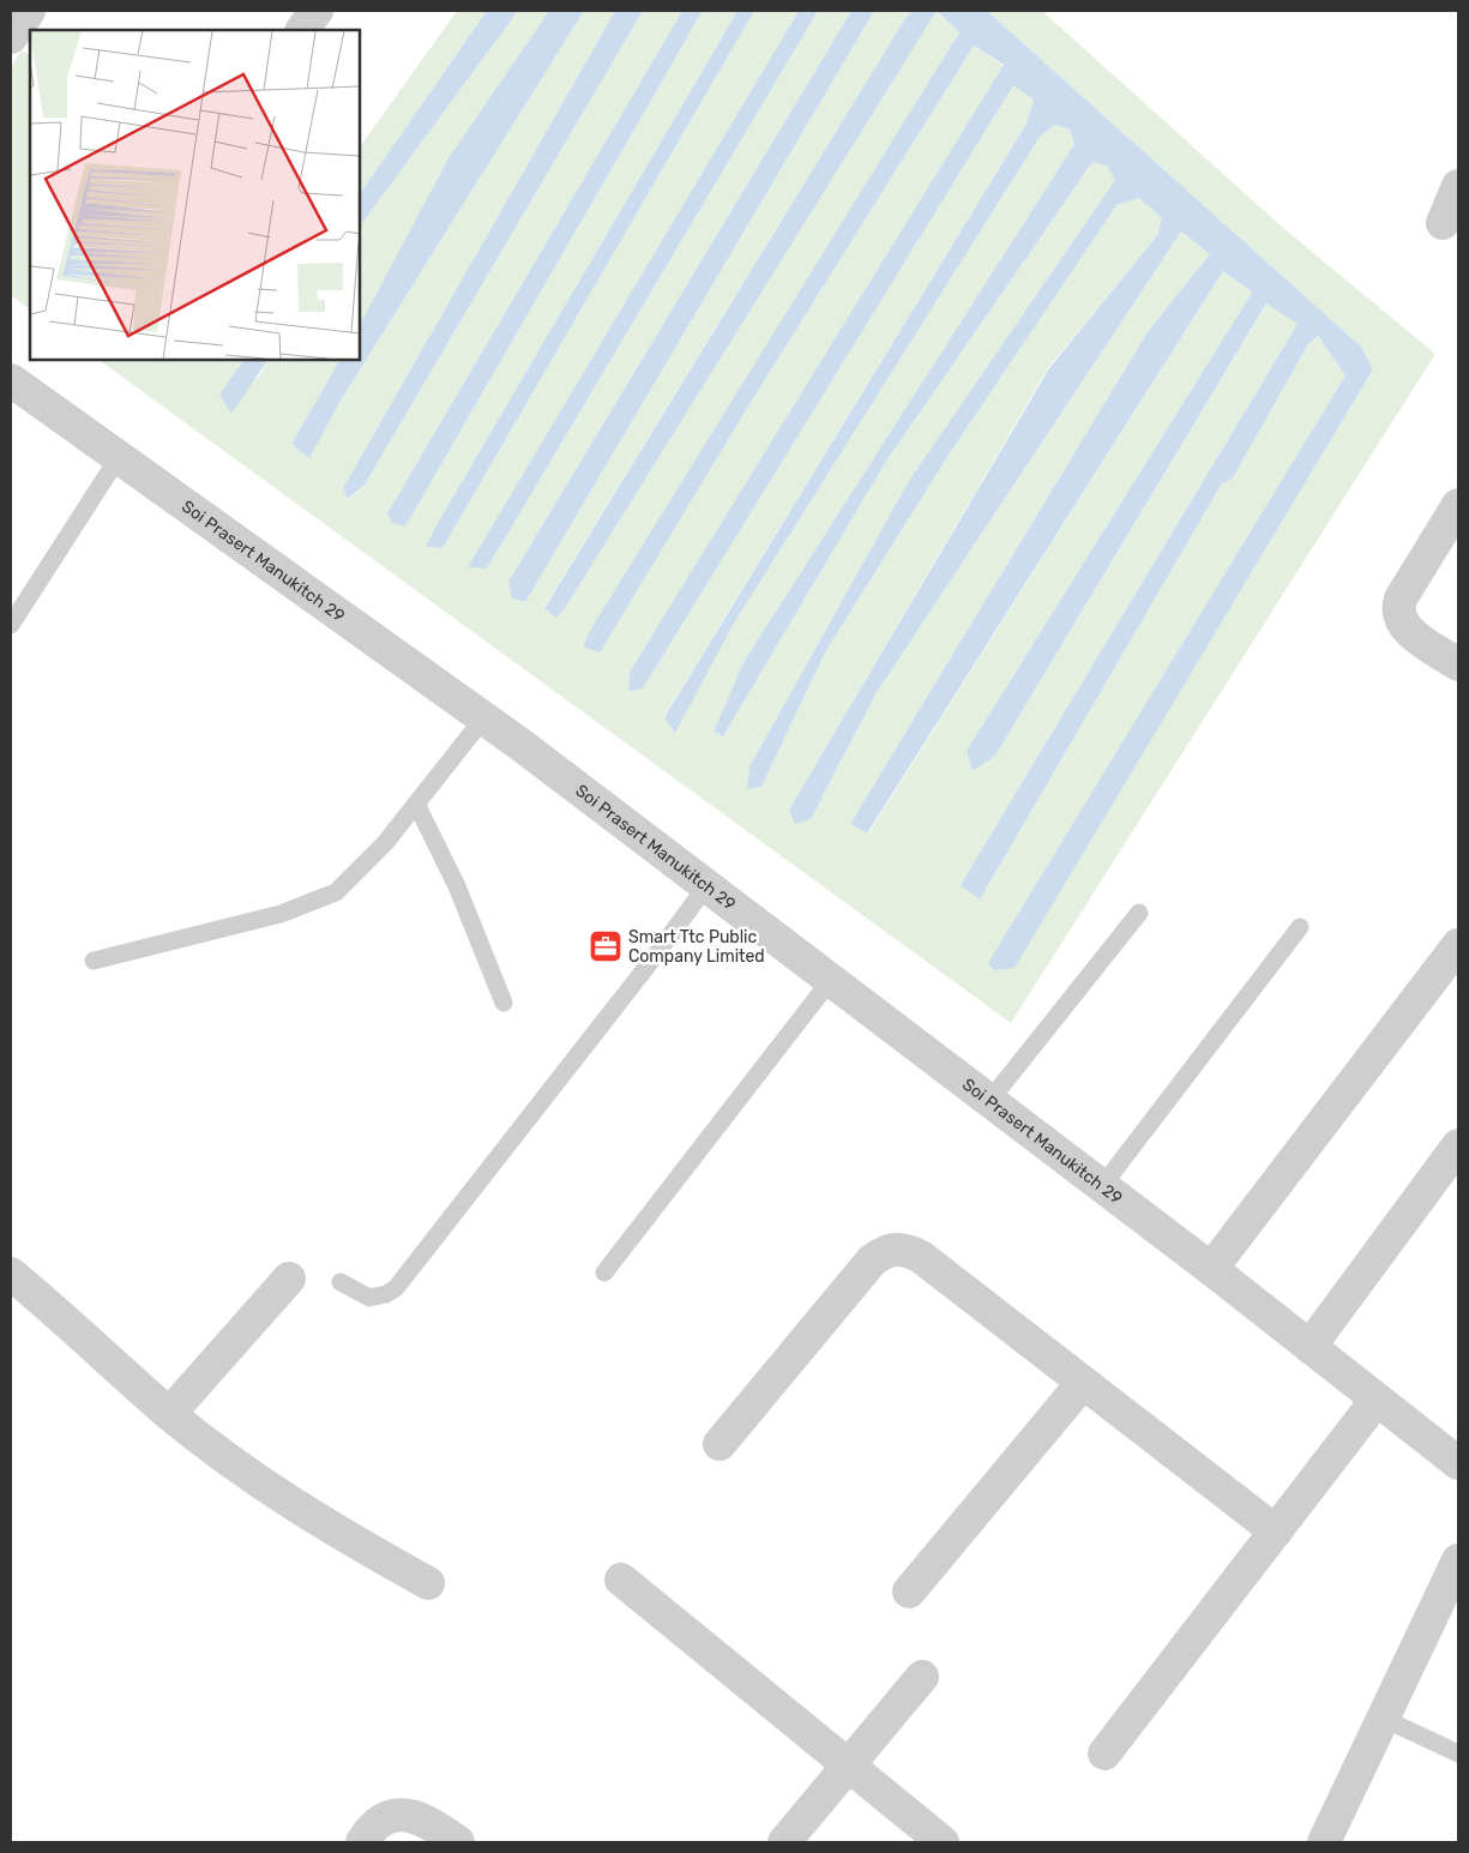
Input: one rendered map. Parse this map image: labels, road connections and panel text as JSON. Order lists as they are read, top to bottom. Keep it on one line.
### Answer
{"streets":{"street":["Soi Prasert Manukitch 29"]},"places":{"office":["Smart Ttc Public Company Limited"]}}
